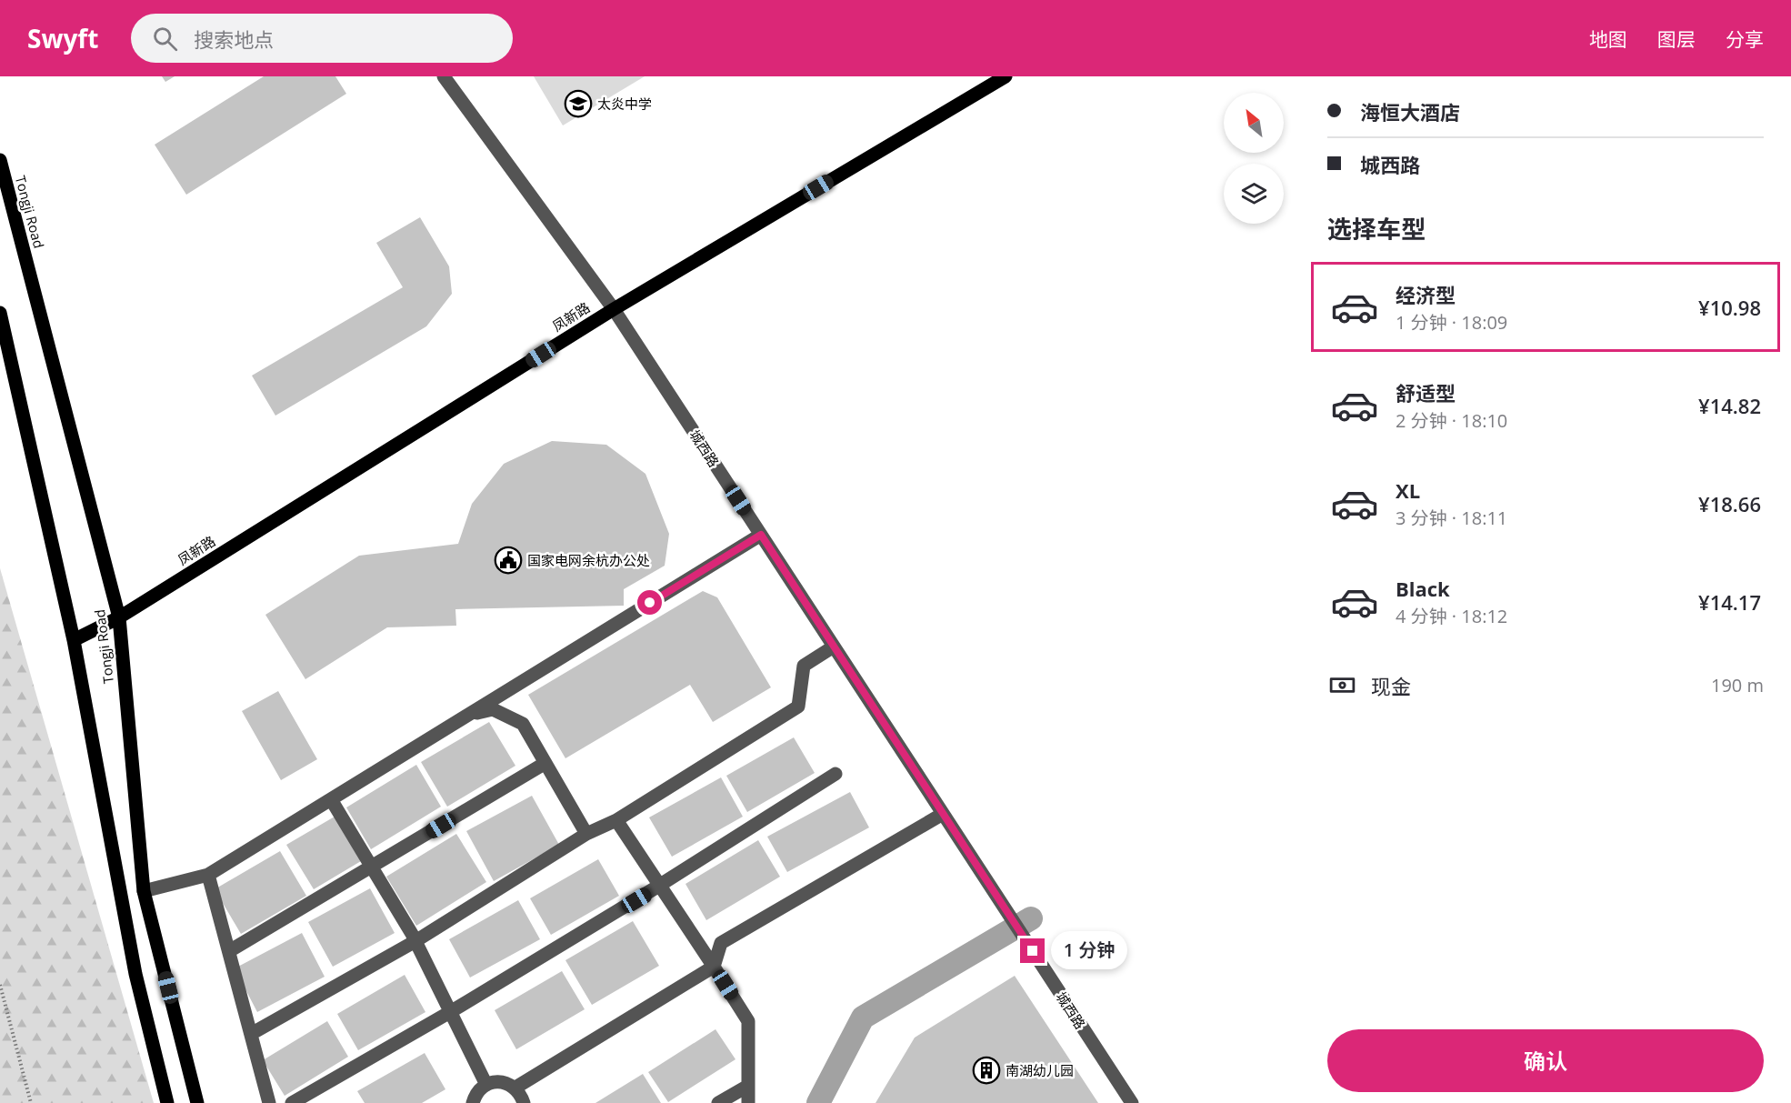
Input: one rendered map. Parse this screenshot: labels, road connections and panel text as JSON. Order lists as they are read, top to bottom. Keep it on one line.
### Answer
{"streets":{"main road":["Tongji Road","凤新路"],"street":["城西路"]},"crossings":[["Tongji Road","凤新路"],["凤新路","城西路"]],"places":{"school or university":["太炎中学"],"public building":["国家电网余杭办公处"],"building":["南湖幼儿园"]},"north":"top left","page":{"header":"Swyft","search":"搜索地点","nav":["地图","图层","分享"],"banner":["海恒大酒店","城西路"],"heading":"选择车型","list":[{"name":"经济型","note":"1 分钟 · 18:09","value":"¥10.98"},{"name":"舒适型","note":"2 分钟 · 18:10","value":"¥14.82"},{"name":"XL","note":"3 分钟 · 18:11","value":"¥18.66"},{"name":"Black","note":"4 分钟 · 18:12","value":"¥14.17"}],"pay":["现金","190 m"],"bubble":"1 分钟","buttons":"确认"}}
